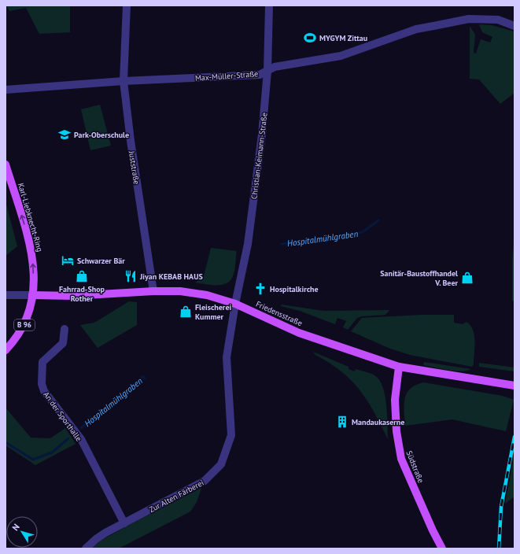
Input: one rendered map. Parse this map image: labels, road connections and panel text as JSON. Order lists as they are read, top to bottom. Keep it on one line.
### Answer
{"streets":{"main road":["Karl-Liebknecht-Ring","Friedensstraße","B 96","Südstraße"],"street":["Max-Müller-Straße","Christian-Keimann-Straße","Juststraße","An der Sporthalle","Zur Alten Färberei"]},"crossings":[["Max-Müller-Straße","Christian-Keimann-Straße"],["Max-Müller-Straße","Juststraße"],["Christian-Keimann-Straße","Friedensstraße"],["Christian-Keimann-Straße","Zur Alten Färberei"],["Juststraße","Friedensstraße"],["Karl-Liebknecht-Ring","Friedensstraße"],["Karl-Liebknecht-Ring","B 96"],["Friedensstraße","B 96"],["Friedensstraße","Südstraße"],["Friedensstraße","Zur Alten Färberei"],["An der Sporthalle","Zur Alten Färberei"]],"one_way":["Karl-Liebknecht-Ring"],"water":["Hospitalmühlgraben"],"places":{"sports":["MYGYM Zittau"],"school or university":["Park-Oberschule"],"hotel":["Schwarzer Bär"],"shop":["Fahrrad-Shop Rother","Sanitär-Baustoffhandel V. Beer","Fleischerei Kummer"],"restaurant":["Jiyan KEBAB HAUS"],"church":["Hospitalkirche"],"building":["Mandaukaserne"]},"north":"top left"}
